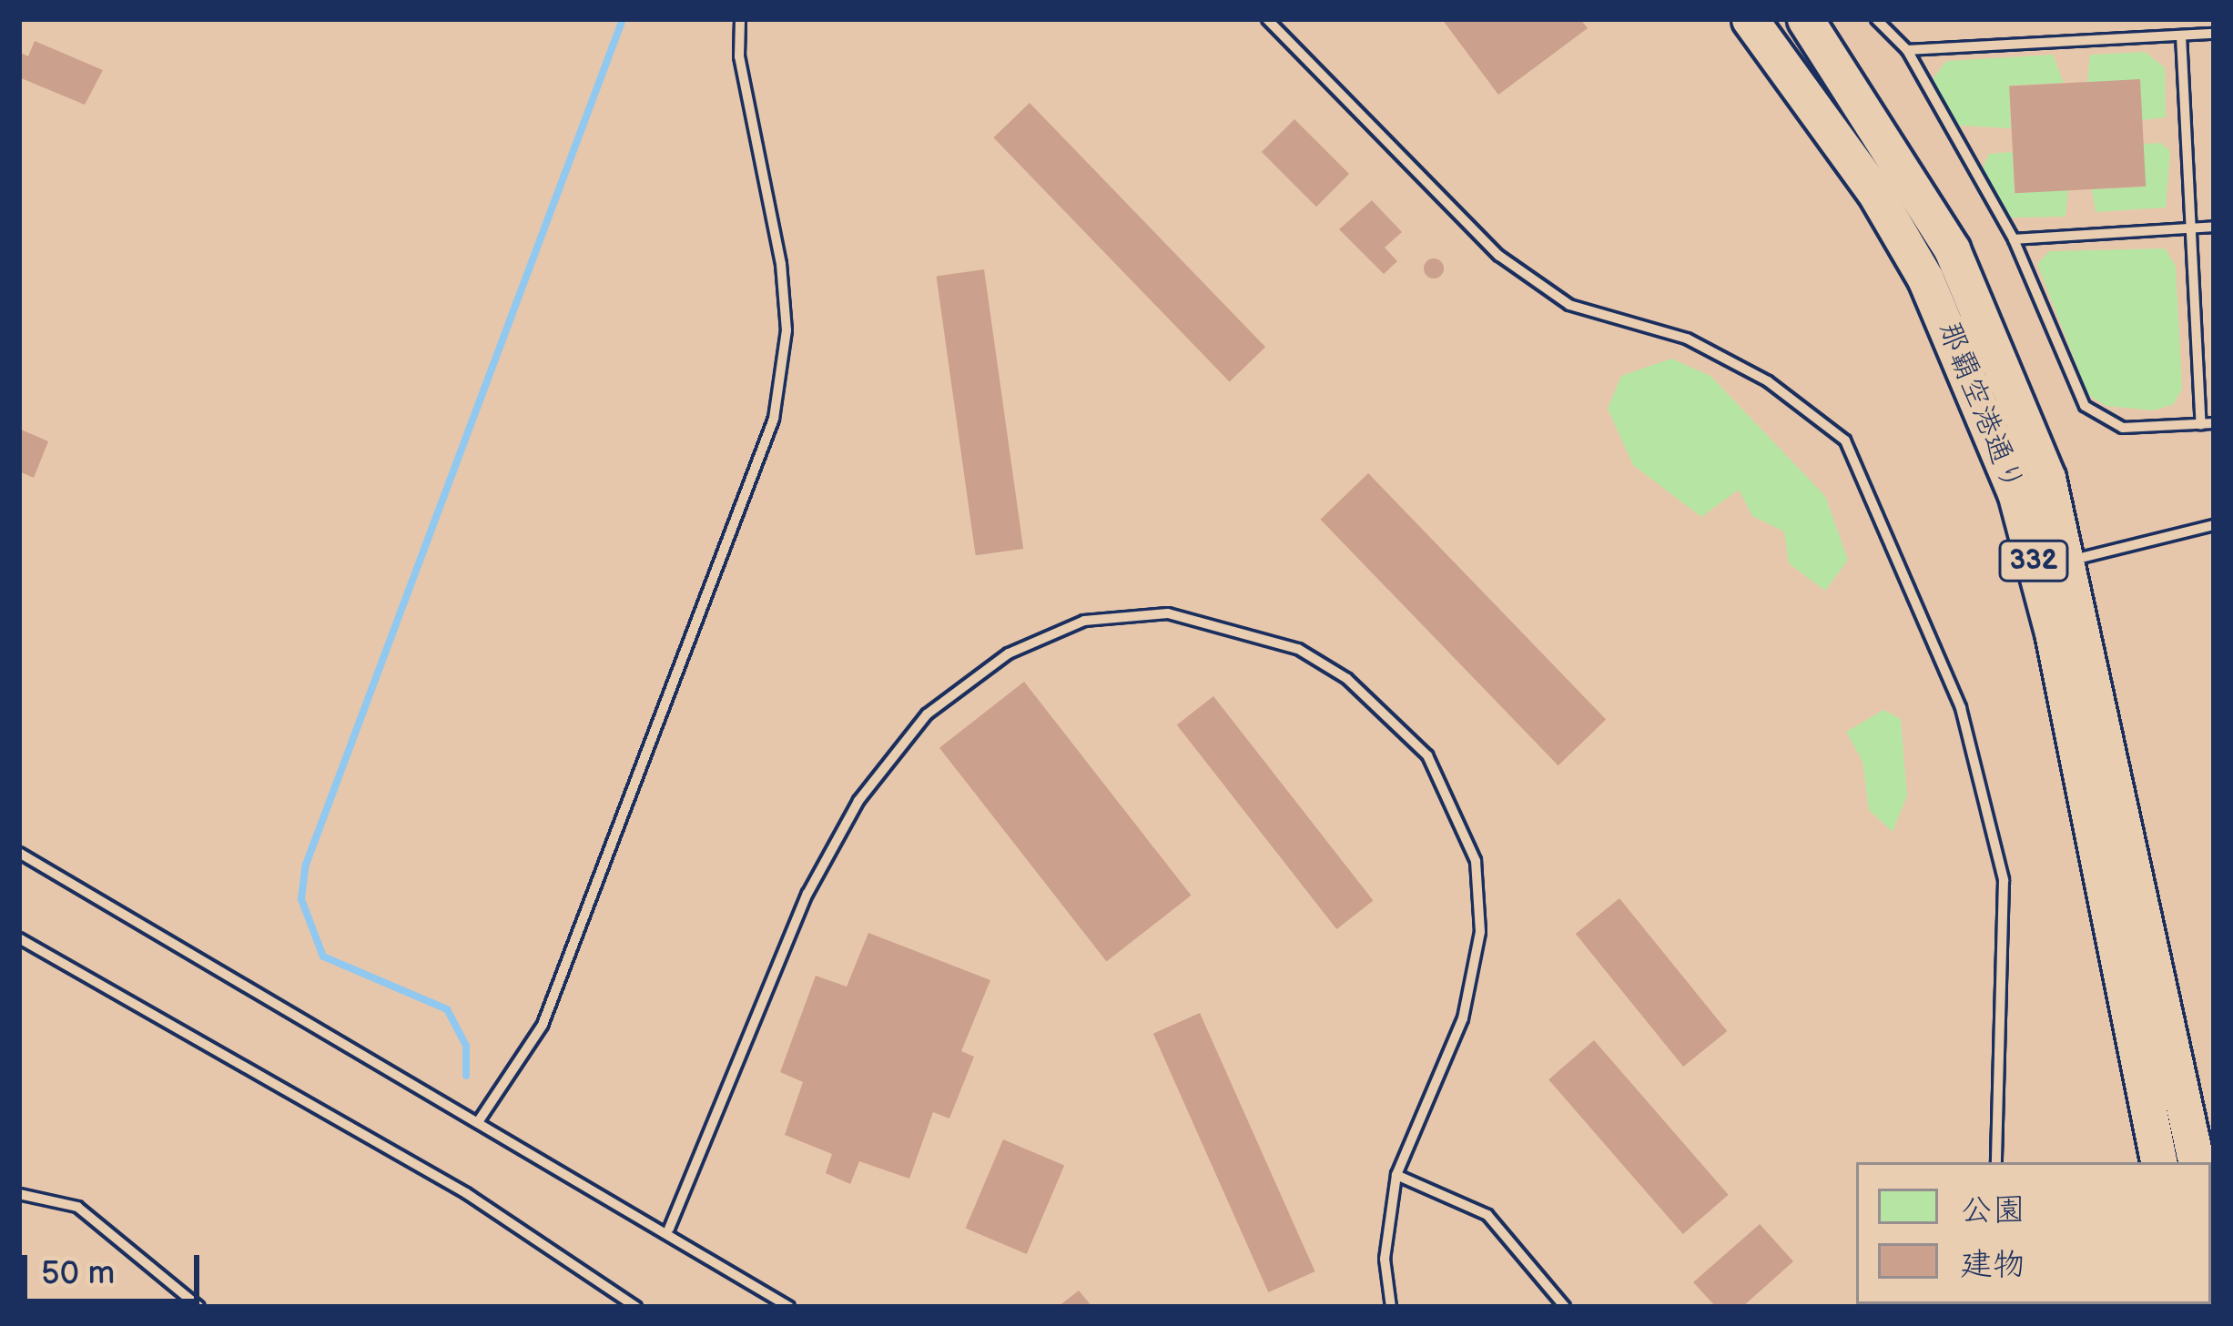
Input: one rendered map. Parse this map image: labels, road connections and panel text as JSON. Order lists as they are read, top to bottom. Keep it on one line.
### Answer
{"streets":{"highway":["那覇空港通り","332"]},"legend":["公園","建物"],"scale_bar":"50 m"}
